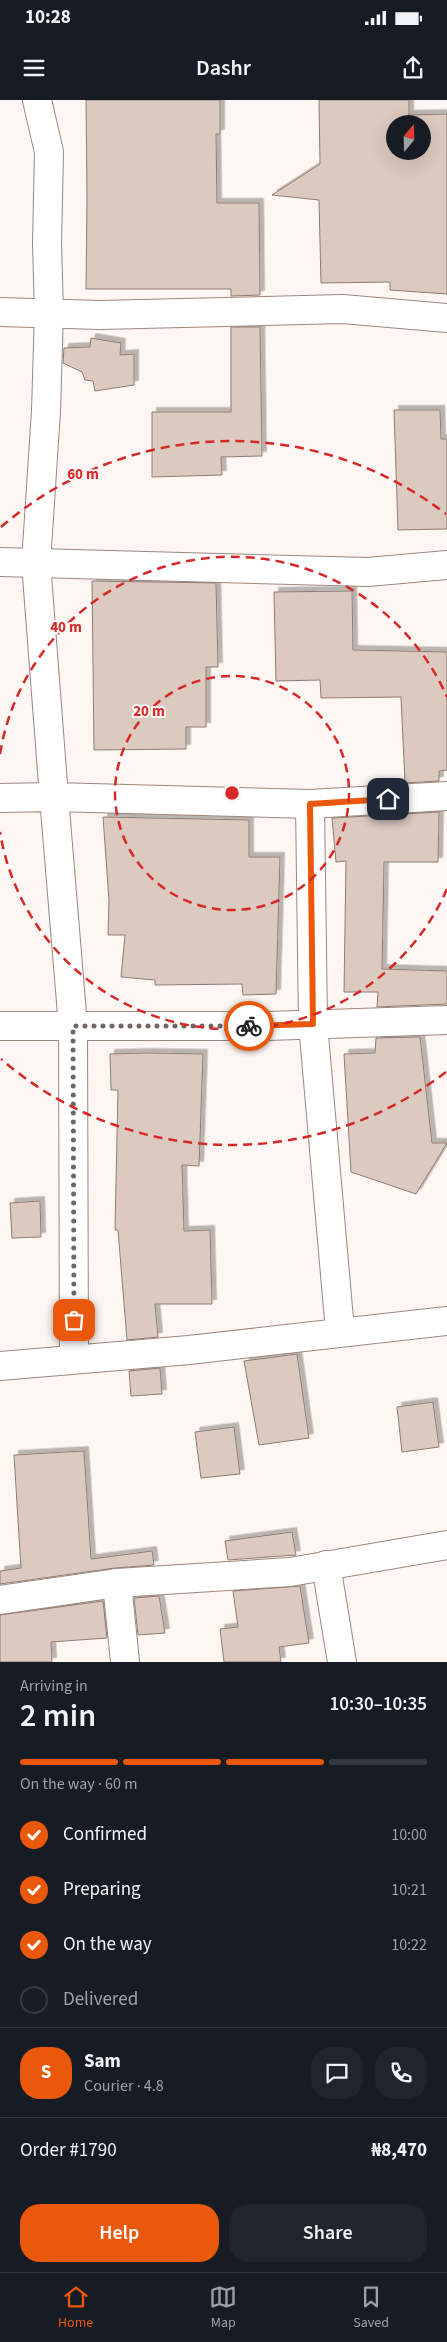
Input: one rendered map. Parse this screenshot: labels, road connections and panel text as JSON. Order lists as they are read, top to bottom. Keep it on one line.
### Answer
{"north":"top","page":{"status":"10:28","header":"Dashr","heading":["2 min","Arriving in","10:30–10:35"],"panel":["Sam","Courier · 4.8","Order #1790","₦8,470"],"bar":"On the way · 60 m","list":[["Confirmed","10:00"],["Preparing","10:21"],["On the way","10:22"],"Delivered"],"round":"S","buttons":["Help","Share"],"tabs":["Home","Map","Saved"]},"rings":["60 m","40 m","20 m"]}
